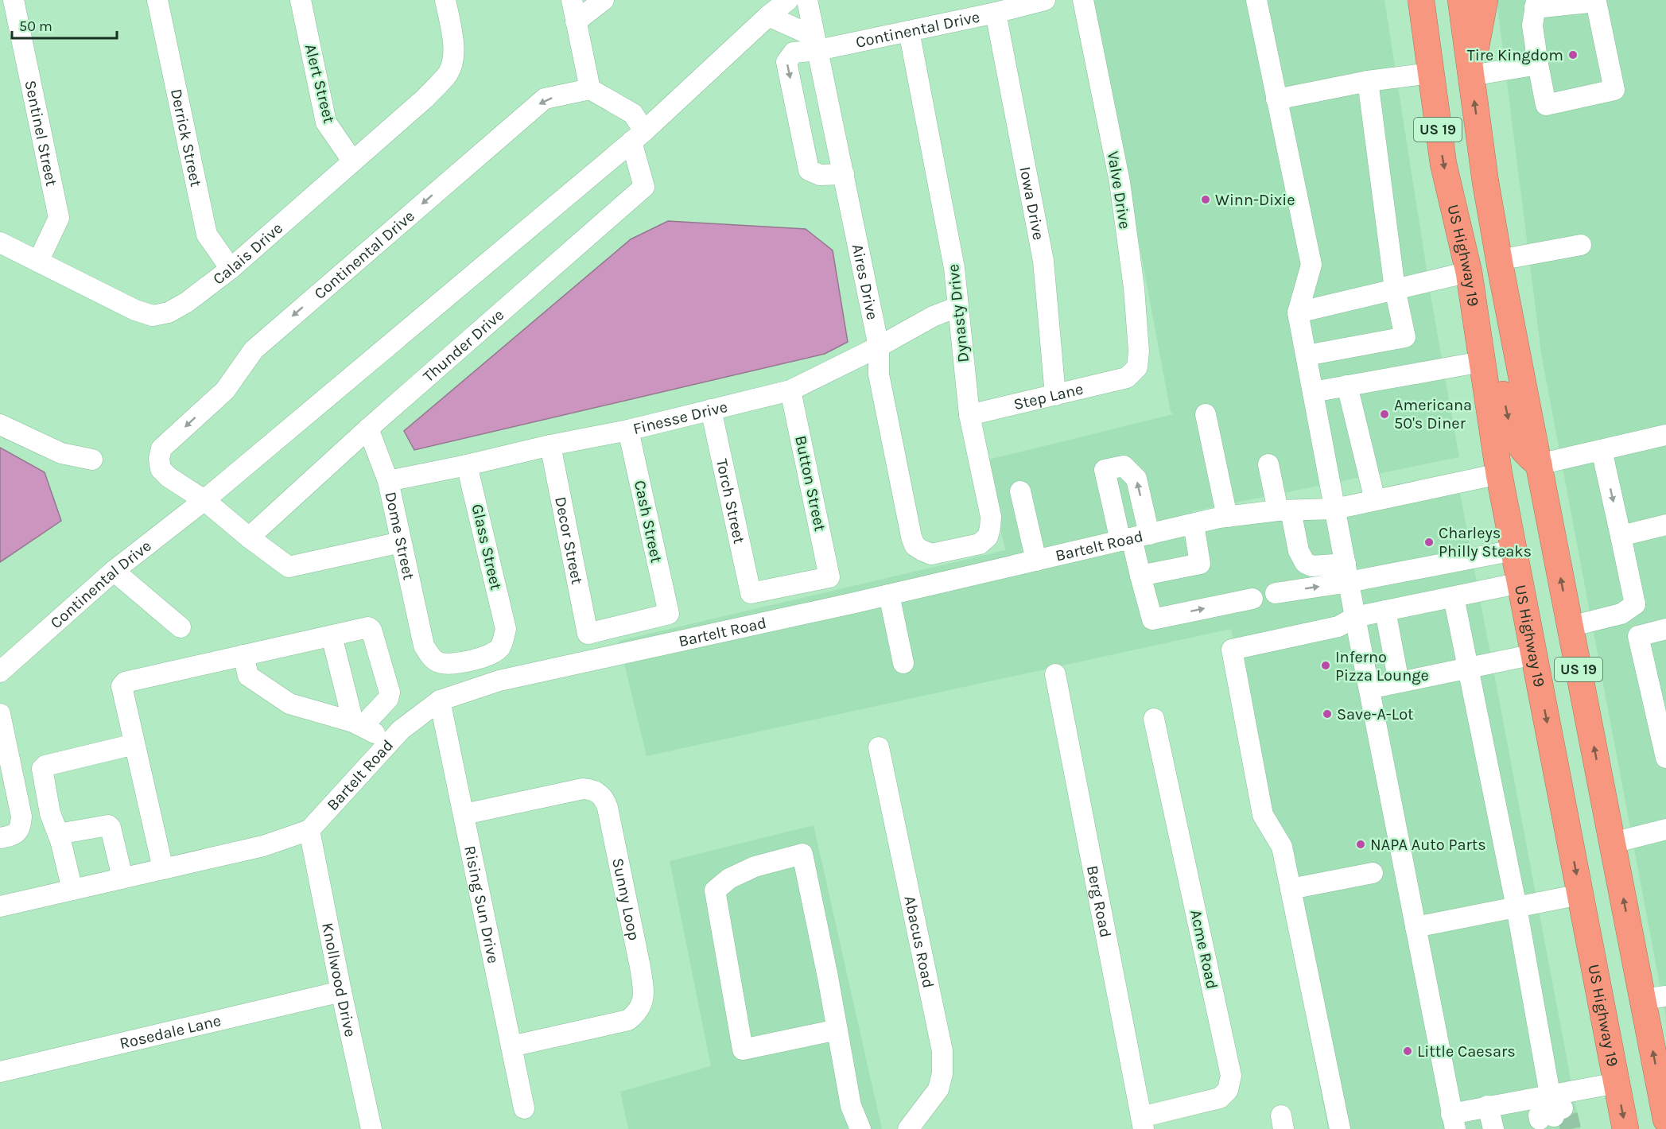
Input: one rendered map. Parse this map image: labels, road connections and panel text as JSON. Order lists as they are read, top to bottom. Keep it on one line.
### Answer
{"streets":{"highway":["US 19","US Highway 19"],"street":["Continental Drive","Alert Street","Sentinel Street","Derrick Street","Valve Drive","Iowa Drive","Calais Drive","Aires Drive","Dynasty Drive","Thunder Drive","Step Lane","Finesse Drive","Button Street","Torch Street","Cash Street","Dome Street","Decor Street","Bartelt Road","Glass Street","Sunny Loop","Berg Road","Rising Sun Drive","Abacus Road","Acme Road","Knollwood Drive","Rosedale Lane"]},"crossings":[["Continental Drive","Iowa Drive"],["Continental Drive","Aires Drive"],["Continental Drive","Dynasty Drive"],["Continental Drive","Thunder Drive"],["Alert Street","Calais Drive"],["Sentinel Street","Calais Drive"],["Derrick Street","Calais Drive"],["Valve Drive","Step Lane"],["Iowa Drive","Step Lane"],["US Highway 19","Bartelt Road"],["Aires Drive","Dynasty Drive"],["Aires Drive","Finesse Drive"],["Dynasty Drive","Step Lane"],["Dynasty Drive","Finesse Drive"],["Thunder Drive","Dome Street"],["Finesse Drive","Button Street"],["Finesse Drive","Torch Street"],["Finesse Drive","Cash Street"],["Finesse Drive","Dome Street"],["Finesse Drive","Decor Street"],["Finesse Drive","Glass Street"],["Button Street","Torch Street"],["Cash Street","Decor Street"],["Dome Street","Glass Street"],["Bartelt Road","Rising Sun Drive"],["Bartelt Road","Knollwood Drive"],["Sunny Loop","Rising Sun Drive"],["Berg Road","Acme Road"],["Knollwood Drive","Rosedale Lane"]],"places":["Tire Kingdom","Winn-Dixie","Americana 50's Diner","Charleys Philly Steaks","Inferno Pizza Lounge","Save-A-Lot","NAPA Auto Parts","Little Caesars"],"scale_bar":"50 m"}
